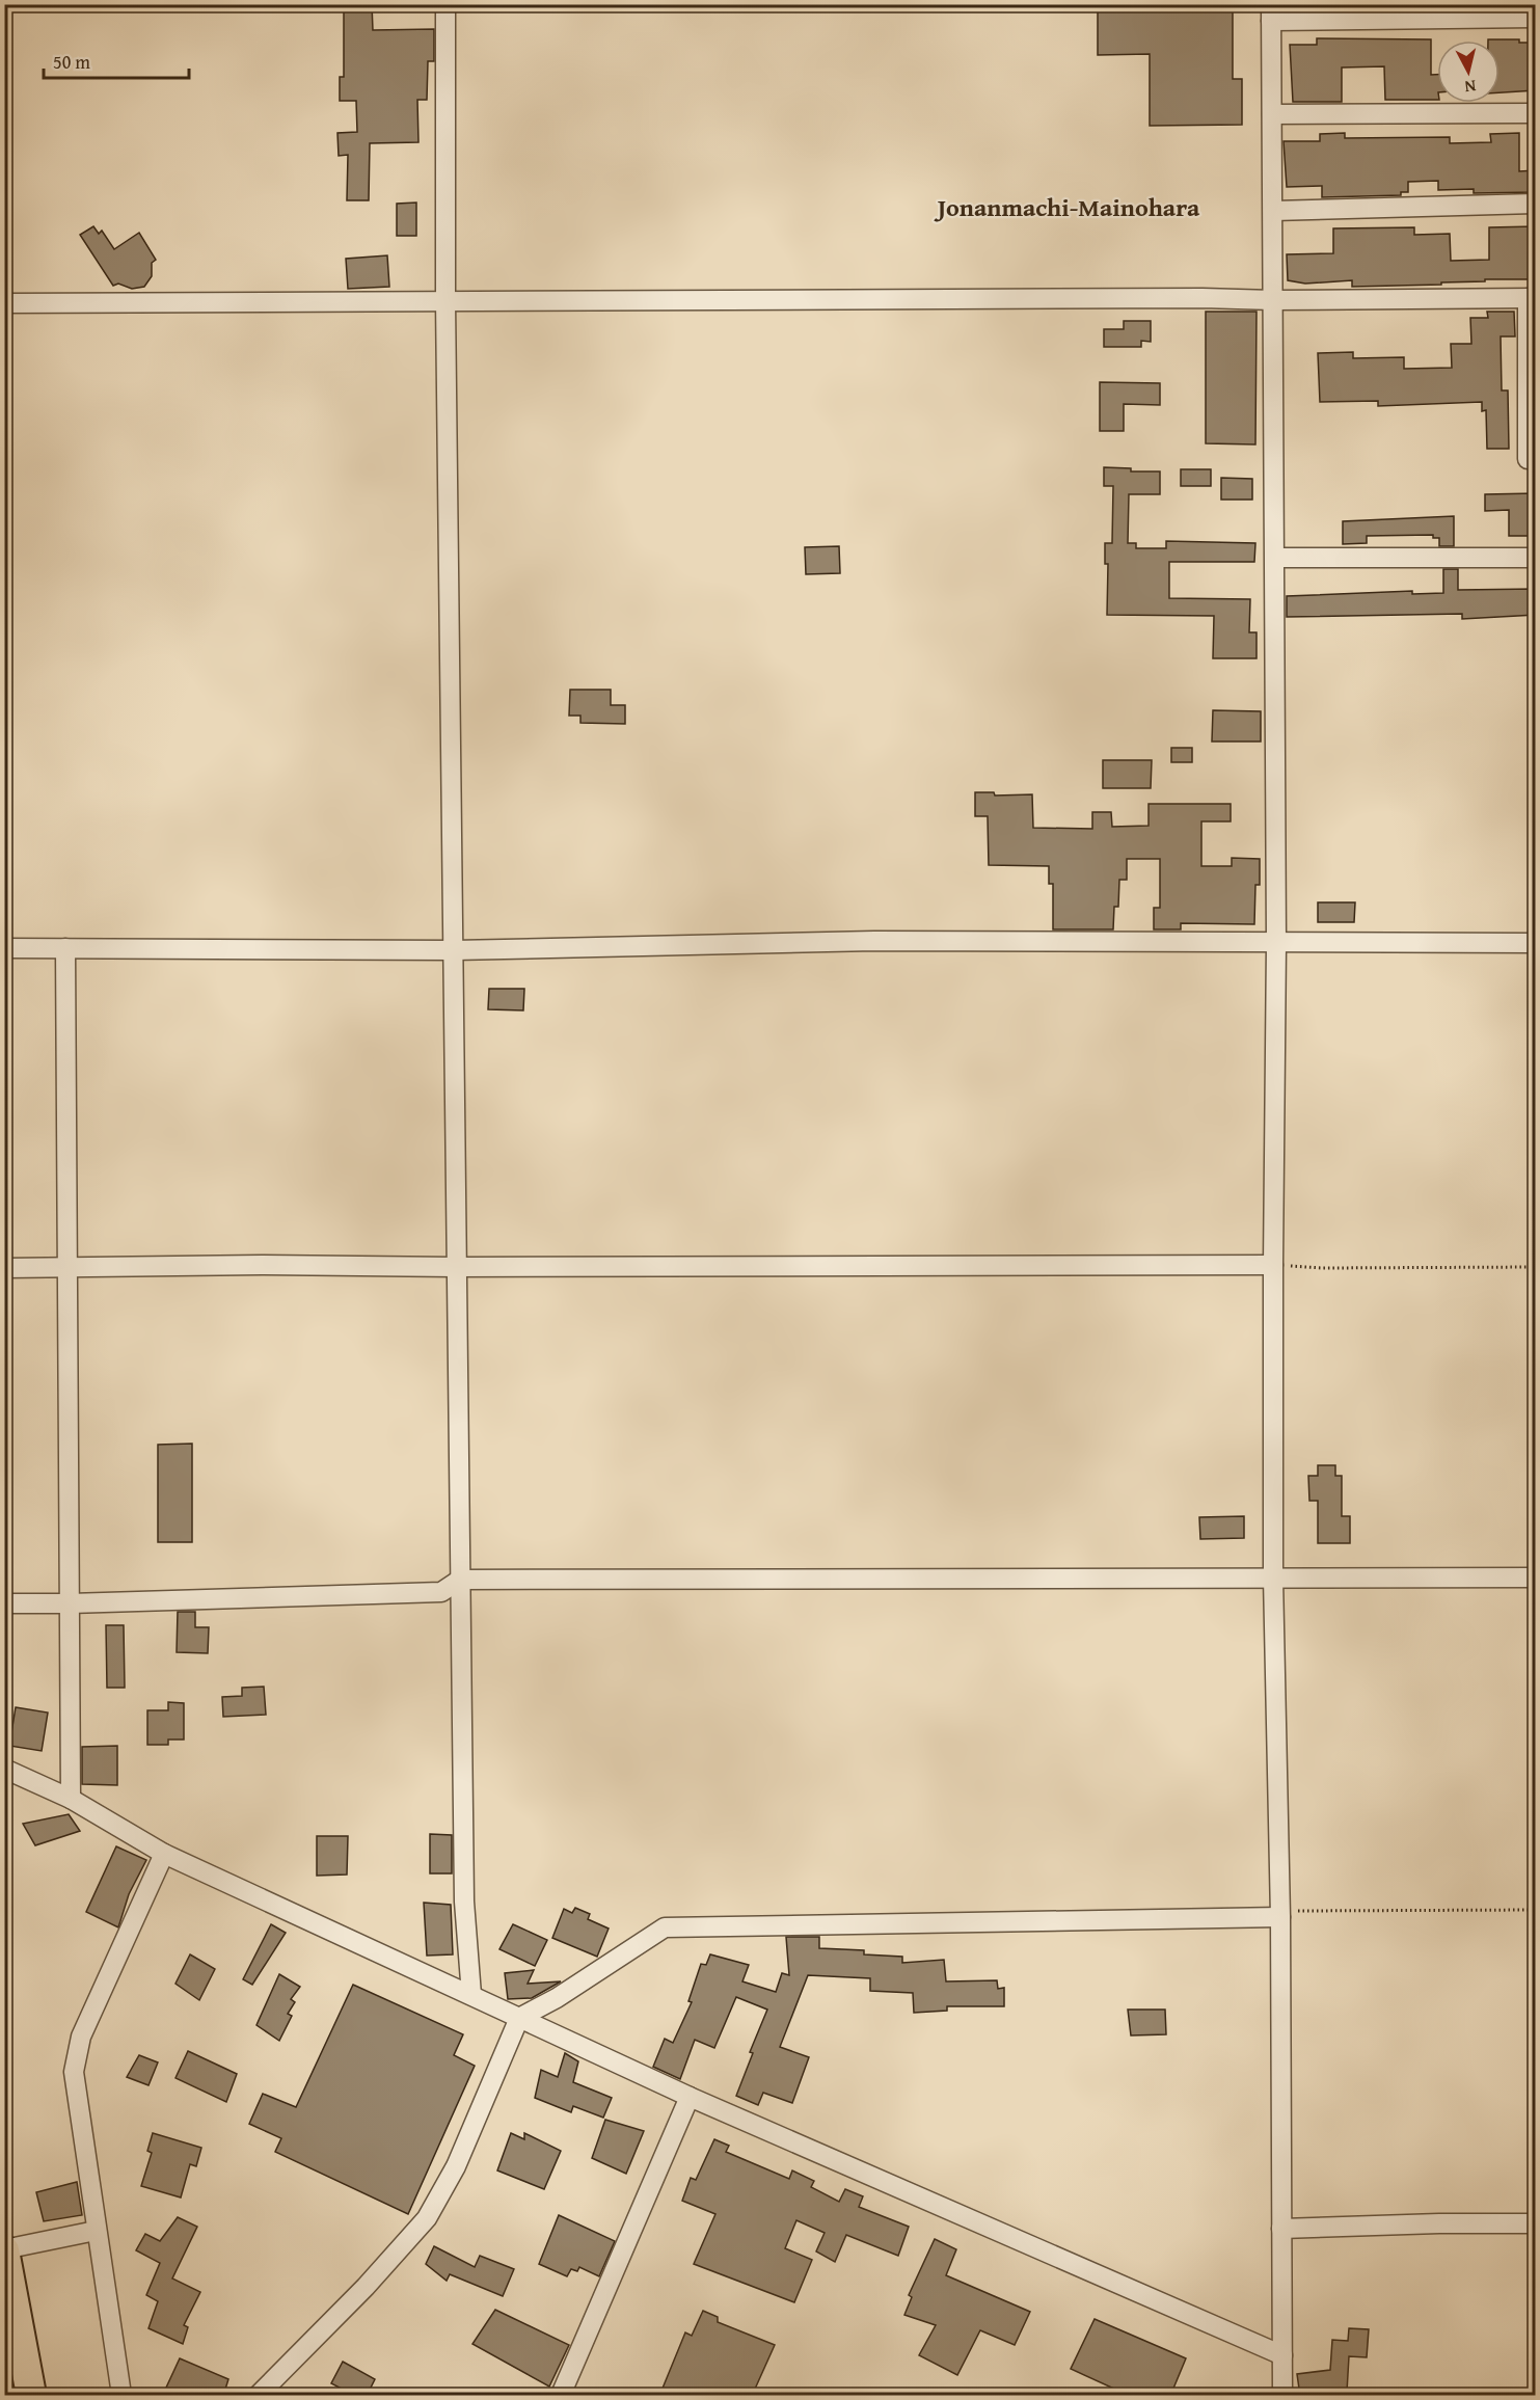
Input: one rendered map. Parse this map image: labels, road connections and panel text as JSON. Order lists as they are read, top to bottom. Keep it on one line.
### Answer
{"districts":["Jonanmachi-Mainohara"],"scale_bar":"50 m","north":"bottom"}
